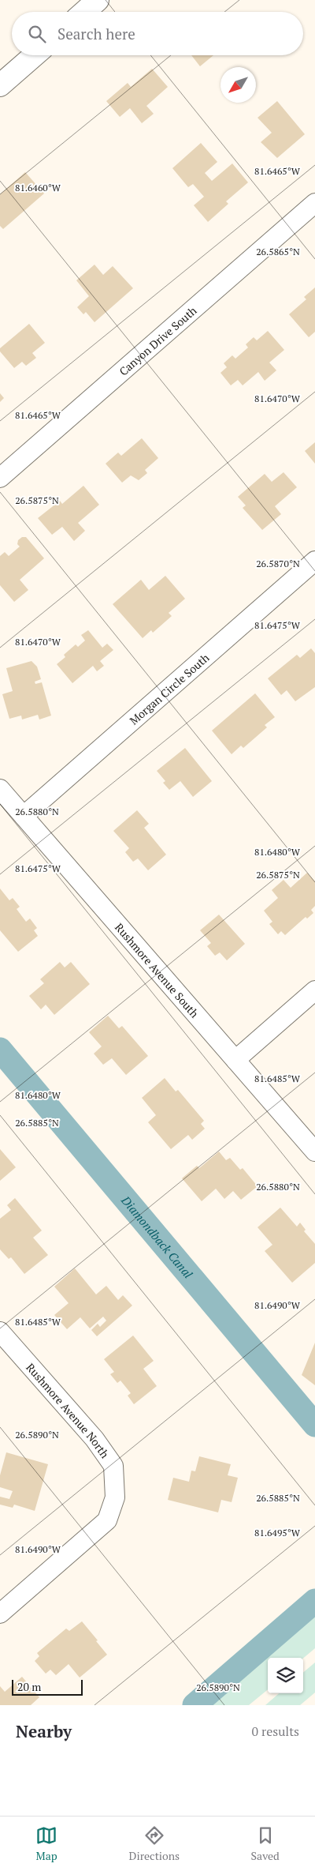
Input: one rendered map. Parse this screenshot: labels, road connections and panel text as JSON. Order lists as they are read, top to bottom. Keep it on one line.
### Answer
{"streets":{"street":["Canyon Drive South","Morgan Circle South","Rushmore Avenue South","Rushmore Avenue North"]},"crossings":[["Morgan Circle South","Rushmore Avenue South"]],"water":["Diamondback Canal"],"scale_bar":"20 m","north":"bottom left","page":{"search":"Search here","scale":"20 m","heading":["Nearby","0 results"],"nav":["Map","Directions","Saved"]},"coordinates":["81.6465°W","81.6460°W","26.5865°N","81.6470°W","26.5875°N","26.5870°N","81.6475°W","26.5880°N","81.6480°W","81.6485°W","26.5885°N","81.6490°W","26.5890°N","81.6495°W"]}
